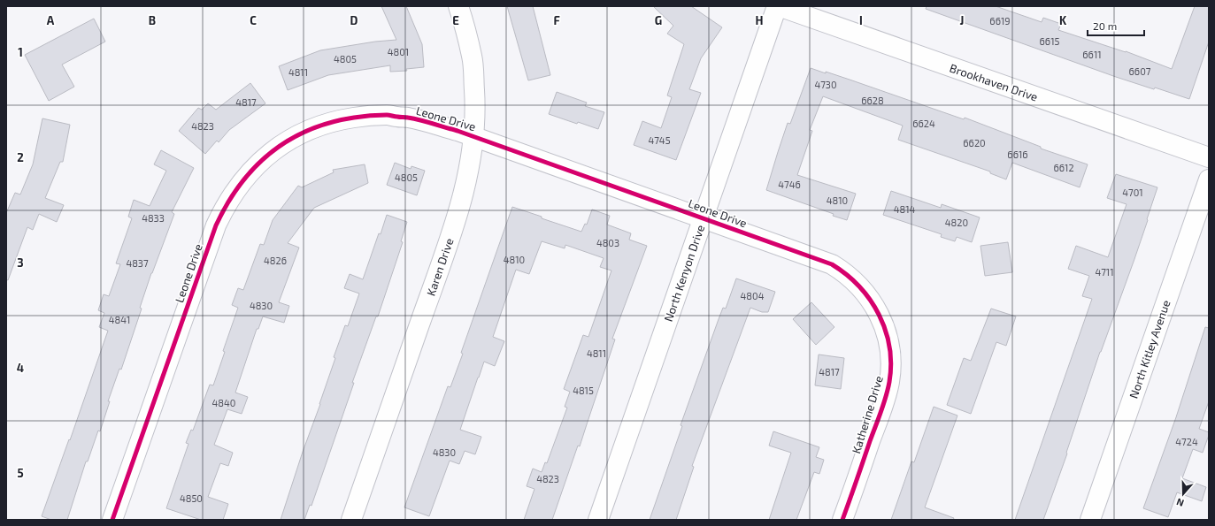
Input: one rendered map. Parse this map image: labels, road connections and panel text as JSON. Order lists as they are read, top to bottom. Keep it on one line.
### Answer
{"streets":{"street":["Brookhaven Drive","Leone Drive","Karen Drive","North Kenyon Drive","North Kitley Avenue","Katherine Drive"]},"crossings":[["Brookhaven Drive","North Kenyon Drive"],["Leone Drive","Karen Drive"],["Leone Drive","North Kenyon Drive"],["Leone Drive","Katherine Drive"]],"house_numbers":["6619","6615","4801","6611","4805","6607","4811","4730","6628","4817","6624","4823","4745","6620","6616","6612","4805","4746","4701","4810","4814","4833","4820","4803","4810","4826","4837","4711","4804","4830","4841","4811","4817","4815","4840","4724","4830","4823","4850"],"scale_bar":"20 m","north":"bottom","grid":{"columns":["A","B","C","D","E","F","G","H","I","J","K"],"rows":["1","2","3","4","5"]}}
